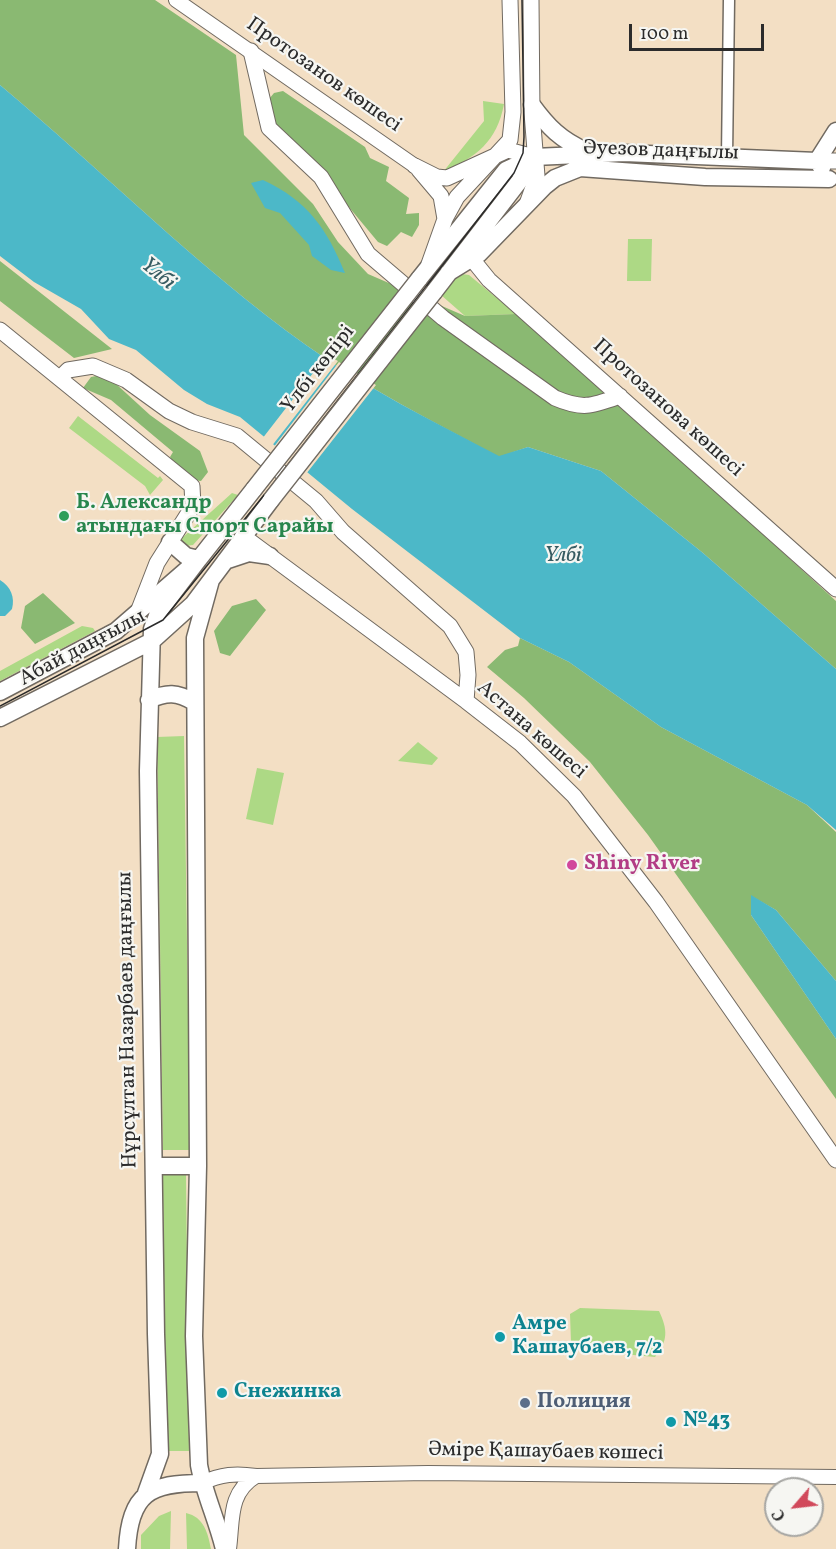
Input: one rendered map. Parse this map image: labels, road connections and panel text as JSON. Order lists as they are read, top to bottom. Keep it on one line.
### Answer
{"streets":{"main road":["Әуезов даңғылы","Үлбі көпірі","Протозанова көшесі","Абай даңғылы","Астана көшесі","Нұрсұлтан Назарбаев даңғылы"],"street":["Протозанов көшесі","Әміре Қашаубаев көшесі"]},"crossings":[["Әуезов даңғылы","Үлбі көпірі"],["Әуезов даңғылы","Протозанова көшесі"],["Үлбі көпірі","Абай даңғылы"],["Абай даңғылы","Астана көшесі"],["Абай даңғылы","Нұрсұлтан Назарбаев даңғылы"]],"water":["Үлбі"],"places":["Б. Александр атындағы Спорт Сарайы","Shiny River","Амре Кашаубаев, 7/2","Снежинка","Полиция","№43"],"scale_bar":"100 m","north":"bottom left"}
